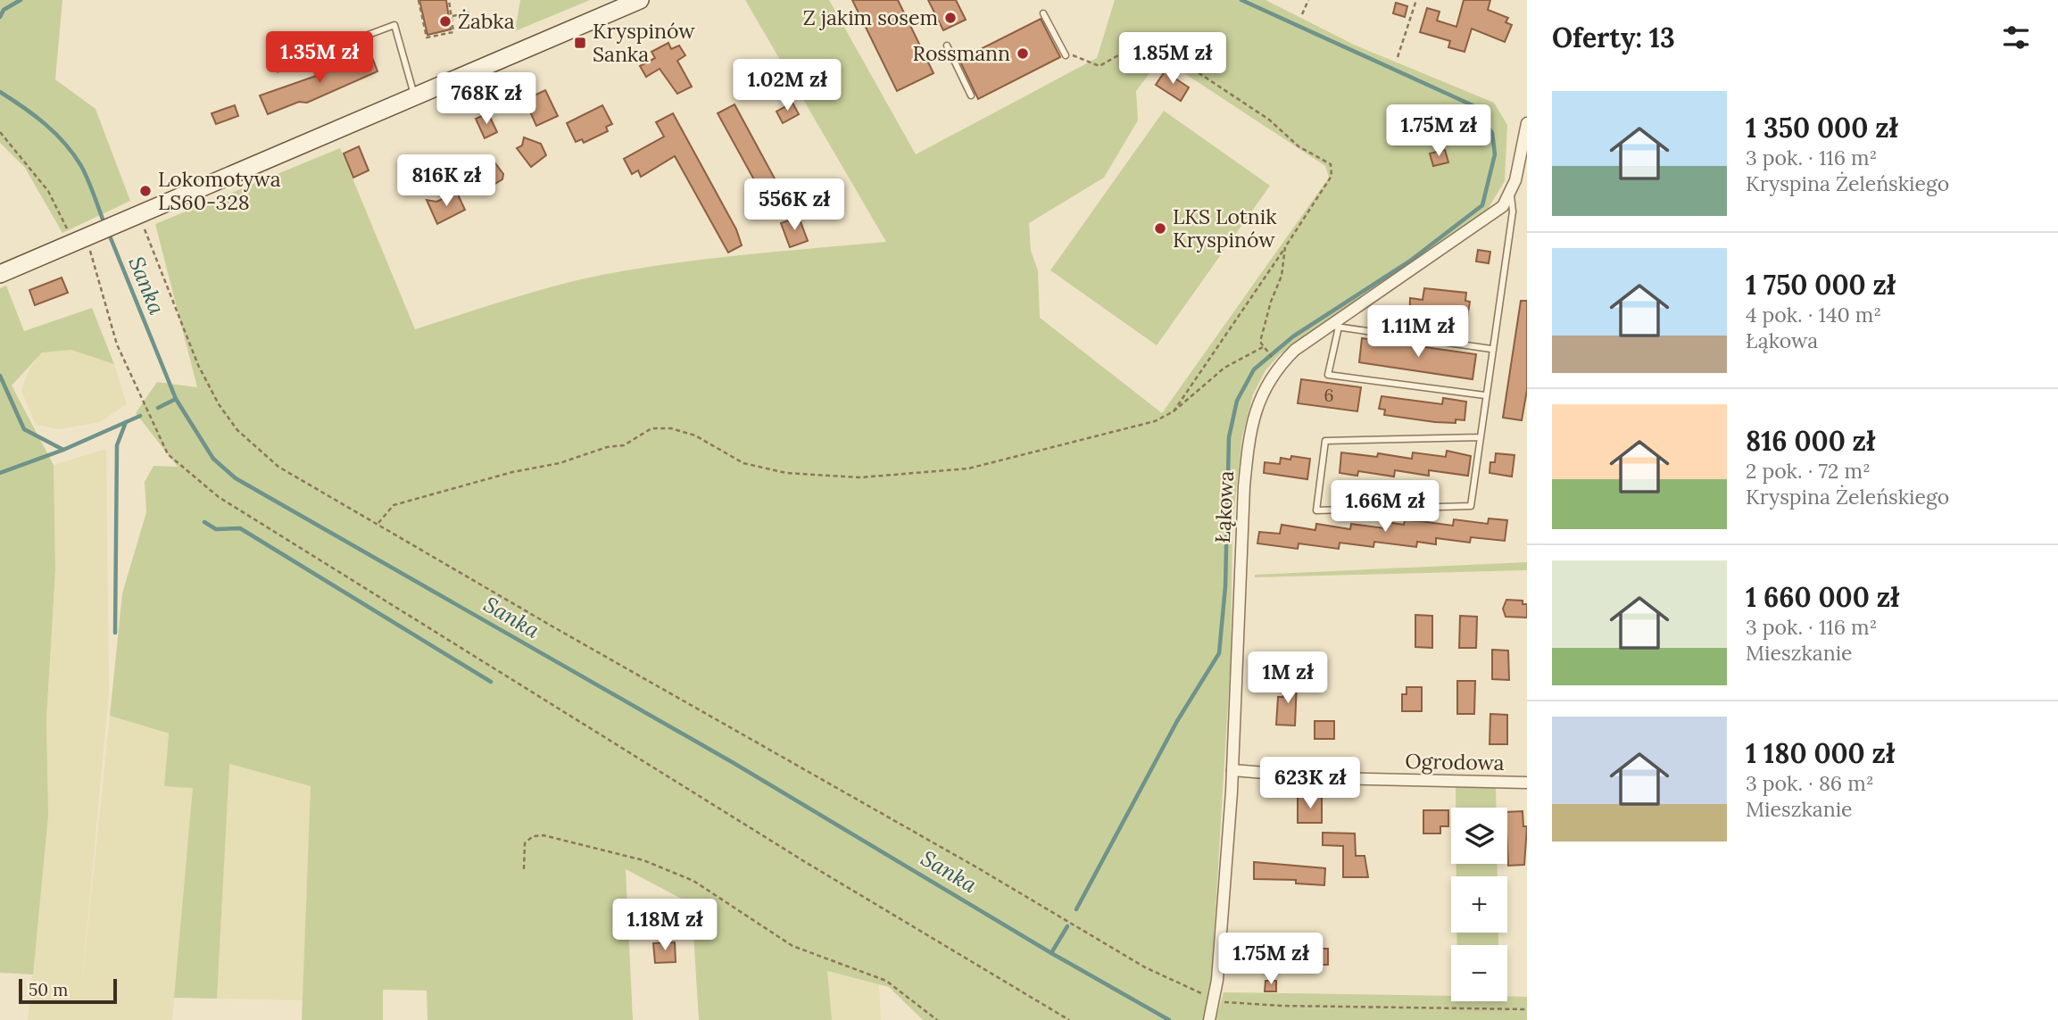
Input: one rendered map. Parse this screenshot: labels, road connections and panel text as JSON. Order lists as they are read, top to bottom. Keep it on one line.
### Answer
{"streets":{"street":["Łąkowa","Ogrodowa"]},"crossings":[["Łąkowa","Ogrodowa"]],"water":["Sanka"],"places":{"other":["Z jakim sosem","Żabka","Rossmann","Lokomotywa LS60-328","LKS Lotnik Kryspinów"],"transit":["Kryspinów Sanka"]},"house_numbers":["6"],"scale_bar":"50 m","page":{"heading":"Oferty: 13","price":["1.35M zł","1.85M zł","1.02M zł","768K zł","1.75M zł","816K zł","556K zł","1.11M zł","1.66M zł","1M zł","623K zł","1.18M zł","1.75M zł"],"list":[{"name":"1 350 000 zł","note":"3 pok. · 116 m² · Kryspina Żeleńskiego"},{"name":"1 750 000 zł","note":"4 pok. · 140 m² · Łąkowa"},{"name":"816 000 zł","note":"2 pok. · 72 m² · Kryspina Żeleńskiego"},{"name":"1 660 000 zł","note":"3 pok. · 116 m² · Mieszkanie"},{"name":"1 180 000 zł","note":"3 pok. · 86 m² · Mieszkanie"}],"map_buttons":["+","−"],"scale":"50 m"}}
